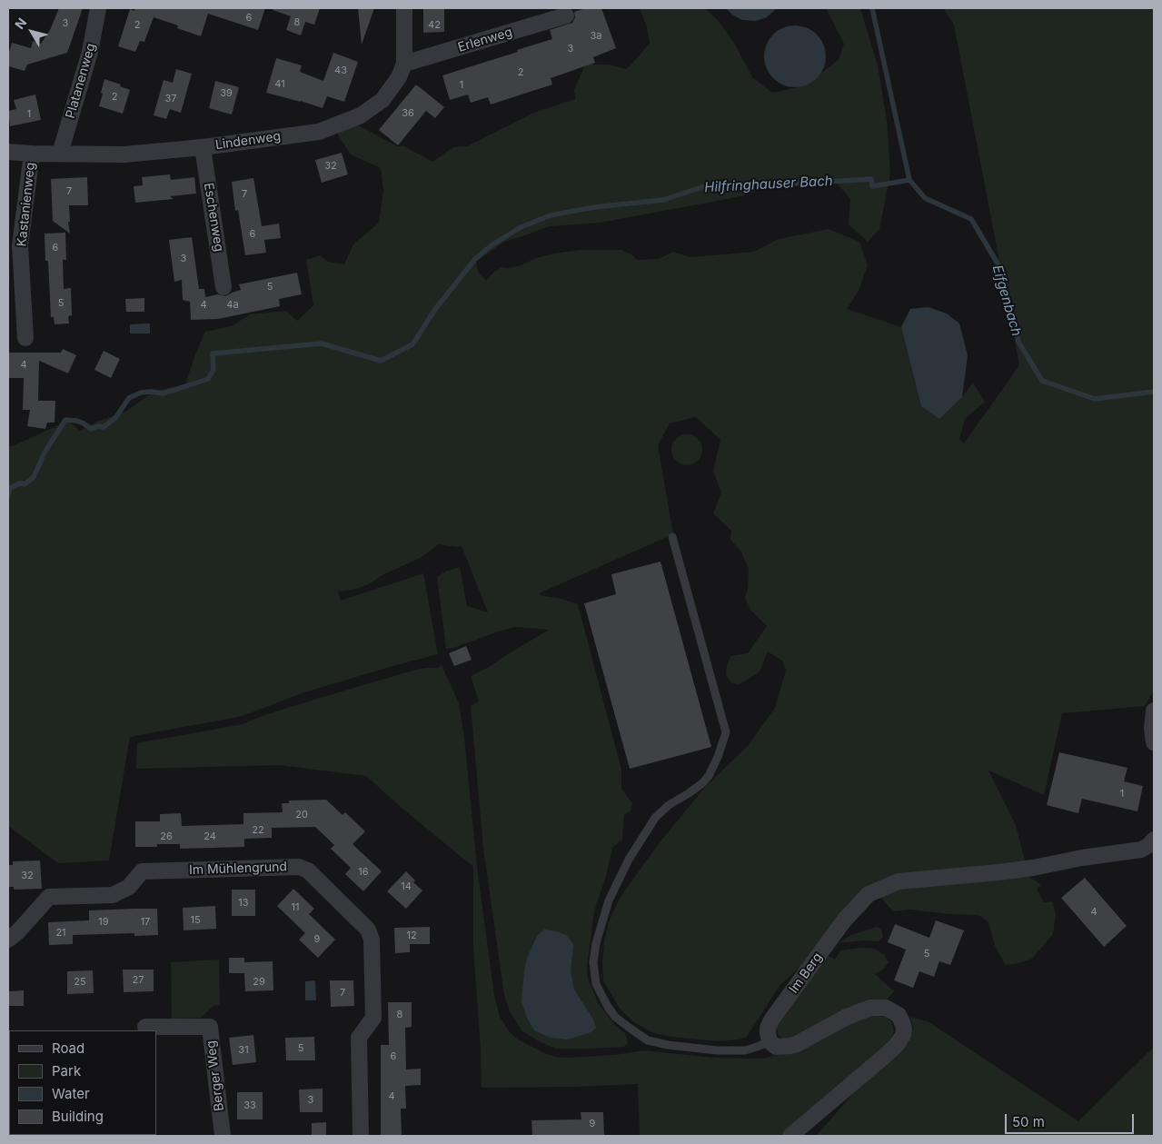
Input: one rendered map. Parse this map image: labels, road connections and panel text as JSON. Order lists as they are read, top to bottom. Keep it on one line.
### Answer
{"streets":{"street":["Erlenweg","Platanenweg","Lindenweg","Kastanienweg","Eschenweg","Im Mühlengrund","Im Berg","Berger Weg"]},"crossings":[["Erlenweg","Lindenweg"],["Platanenweg","Lindenweg"],["Lindenweg","Kastanienweg"],["Lindenweg","Eschenweg"]],"water":["Hilfringhauser Bach","Eifgenbach"],"house_numbers":["6","8","3","2","42","3a","3","43","2","41","1","39","2","37","36","1","32","7","7","6","6","3","5","5","4","4a","4","1","20","22","26","24","16","32","14","13","11","4","15","19","17","21","12","9","5","27","25","29","7","8","5","31","6","4","3","33","9"],"legend":["Road","Park","Water","Building"],"scale_bar":"50 m","north":"top left"}
